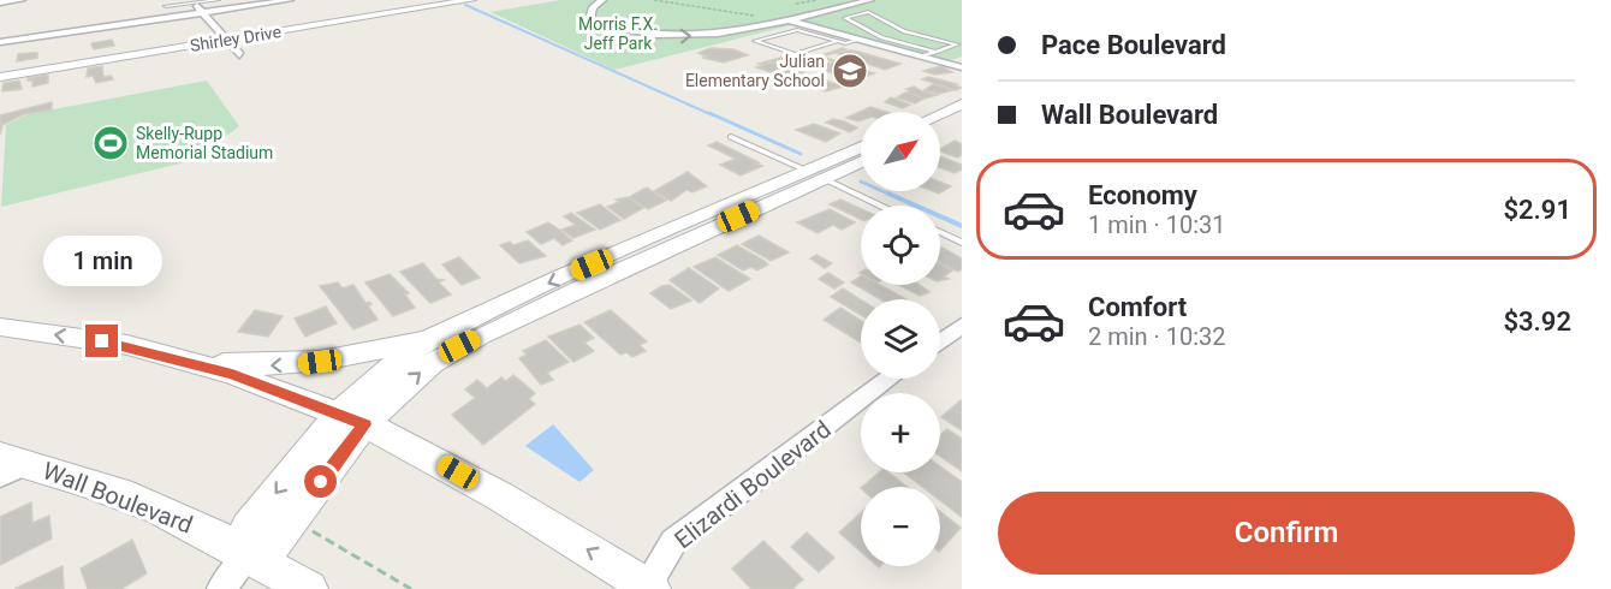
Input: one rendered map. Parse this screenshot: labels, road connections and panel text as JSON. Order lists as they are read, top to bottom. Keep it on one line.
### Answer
{"streets":{"street":["Shirley Drive","Elizardi Boulevard","Wall Boulevard"]},"parks":["Morris F.X. Jeff Park"],"places":{"school or university":["Julian Elementary School"],"sports":["Skelly-Rupp Memorial Stadium"]},"north":"top right","page":{"banner":["Pace Boulevard","Wall Boulevard"],"map_buttons":["+","−"],"list":[{"name":"Economy","note":"1 min · 10:31","value":"$2.91"},{"name":"Comfort","note":"2 min · 10:32","value":"$3.92"}],"bubble":"1 min","buttons":"Confirm"}}
